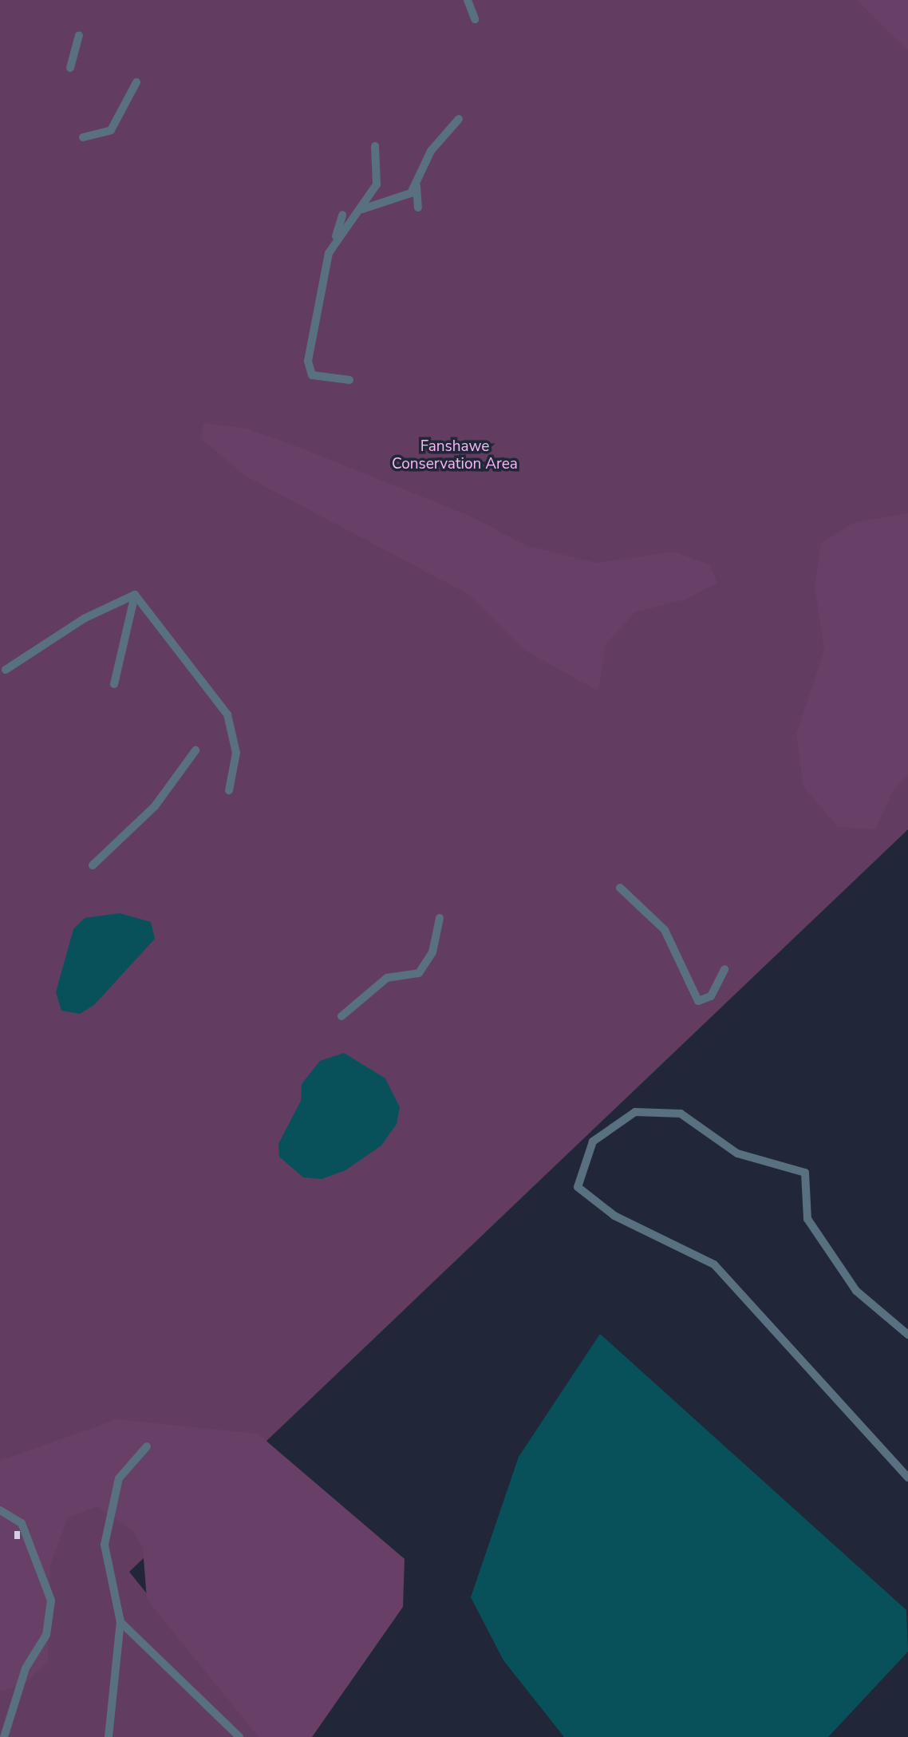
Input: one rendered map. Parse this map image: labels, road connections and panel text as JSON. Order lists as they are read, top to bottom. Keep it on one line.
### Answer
{"parks":["Fanshawe Conservation Area"]}
